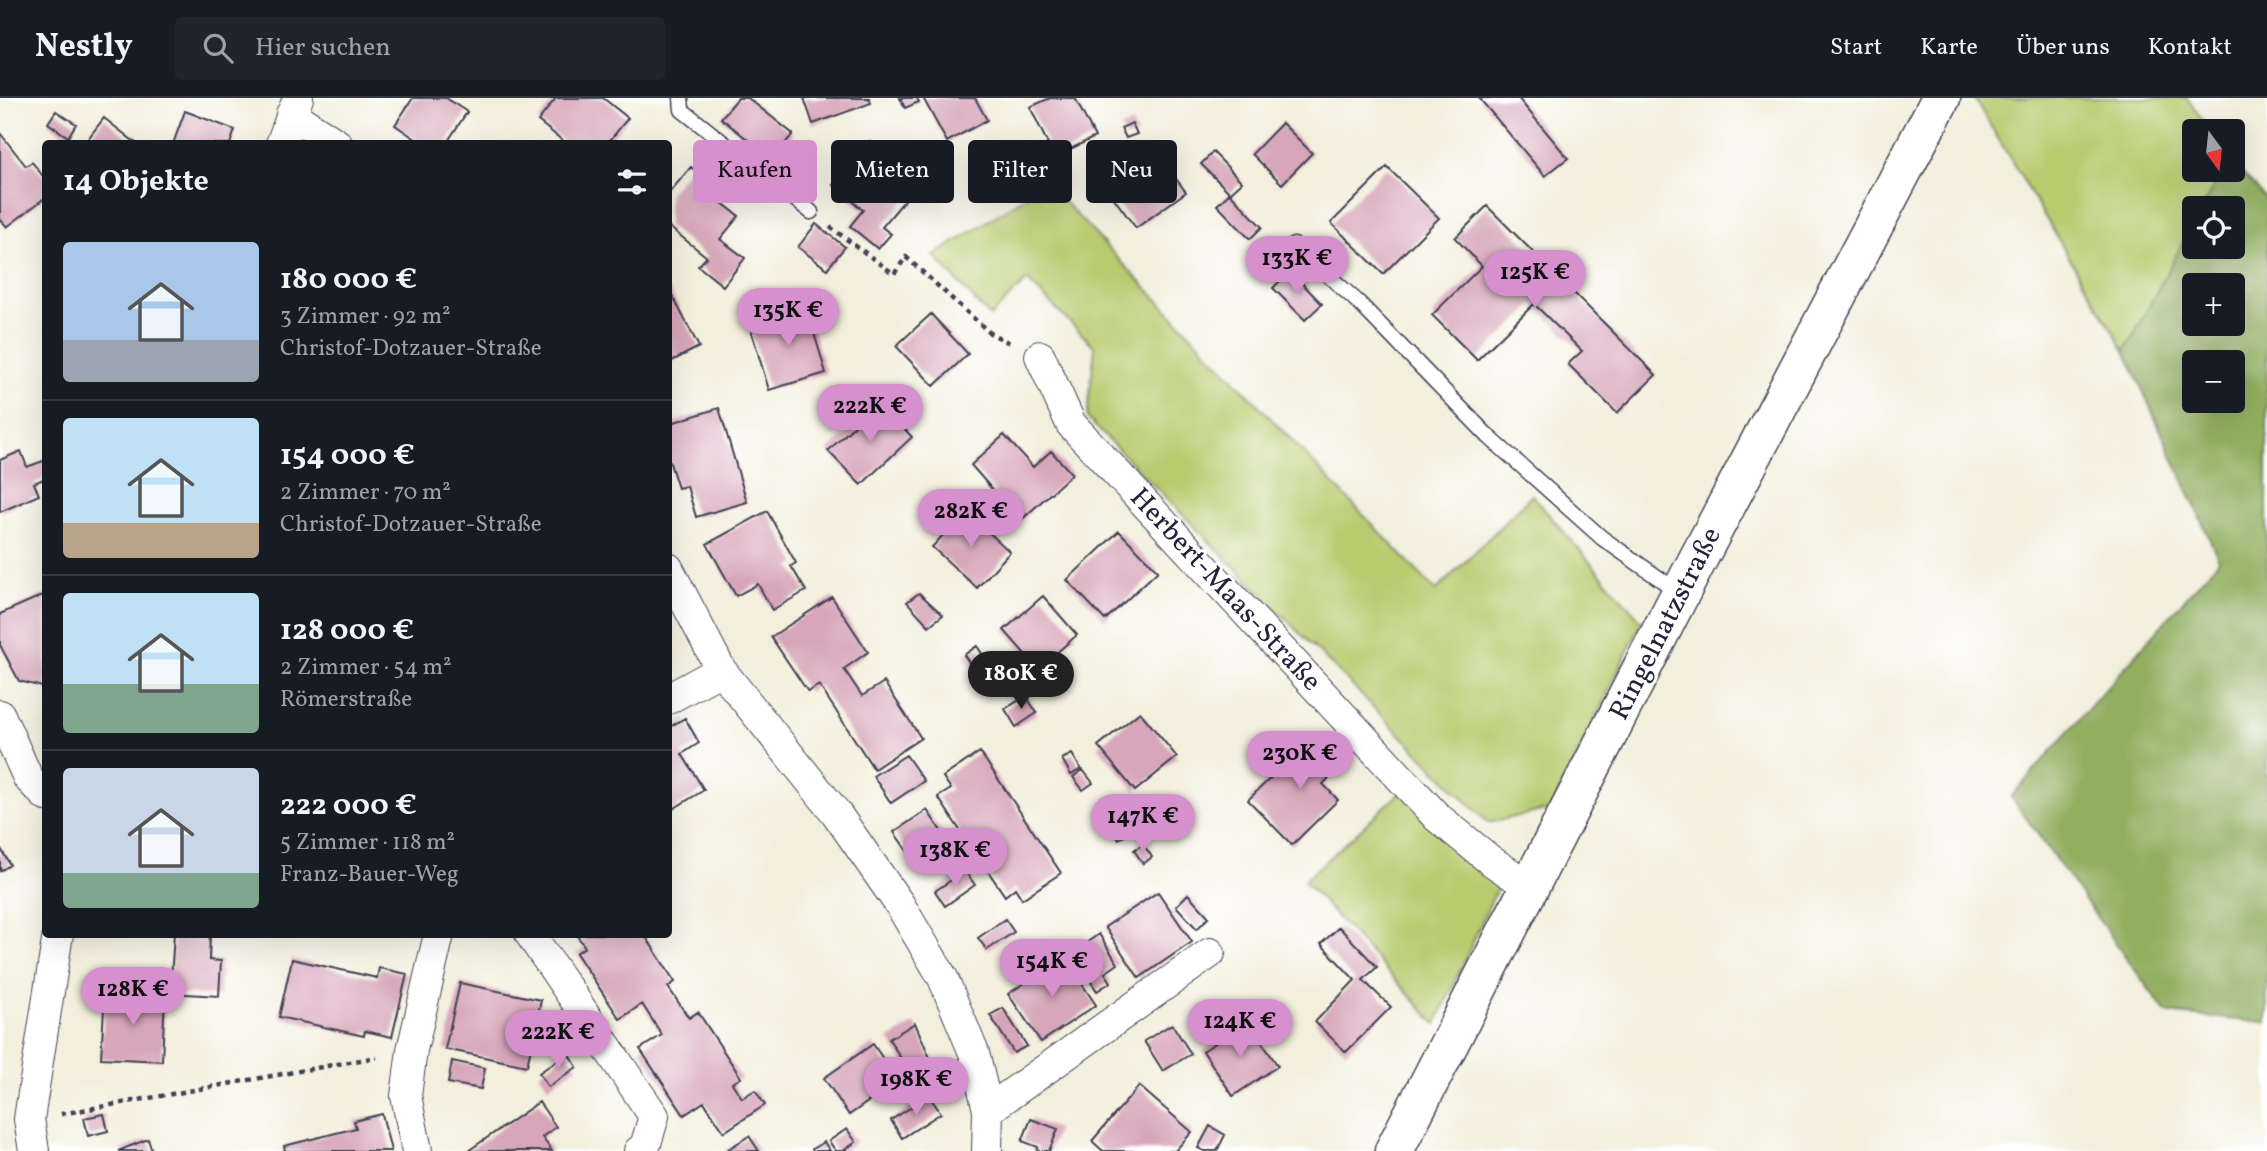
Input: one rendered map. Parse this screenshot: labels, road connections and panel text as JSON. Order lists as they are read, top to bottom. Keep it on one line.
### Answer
{"streets":{"main road":["Ringelnatzstraße"],"street":["Herbert-Maas-Straße"]},"crossings":[["Herbert-Maas-Straße","Ringelnatzstraße"]],"north":"bottom","page":{"header":"Nestly","search":"Hier suchen","nav":["Start","Karte","Über uns","Kontakt"],"map_buttons":["+","−"],"chip":["Kaufen","Mieten","Filter","Neu"],"heading":"14 Objekte","list":[{"name":"180 000 €","note":"3 Zimmer · 92 m² · Christof-Dotzauer-Straße"},{"name":"154 000 €","note":"2 Zimmer · 70 m² · Christof-Dotzauer-Straße"},{"name":"128 000 €","note":"2 Zimmer · 54 m² · Römerstraße"},{"name":"222 000 €","note":"5 Zimmer · 118 m² · Franz-Bauer-Weg"}],"price":["133K €","125K €","135K €","222K €","282K €","180K €","230K €","147K €","138K €","154K €","128K €","124K €","222K €","198K €"]}}
